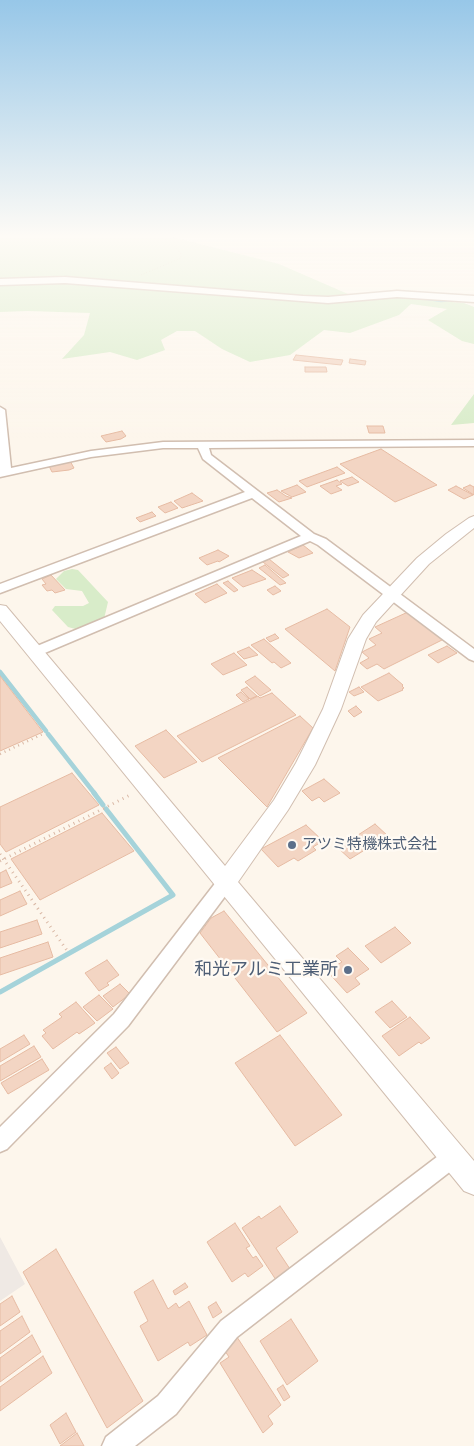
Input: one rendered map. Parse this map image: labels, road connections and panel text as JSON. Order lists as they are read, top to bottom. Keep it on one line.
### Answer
{"places":["アツミ特機株式会社","和光アルミ工業所"]}
